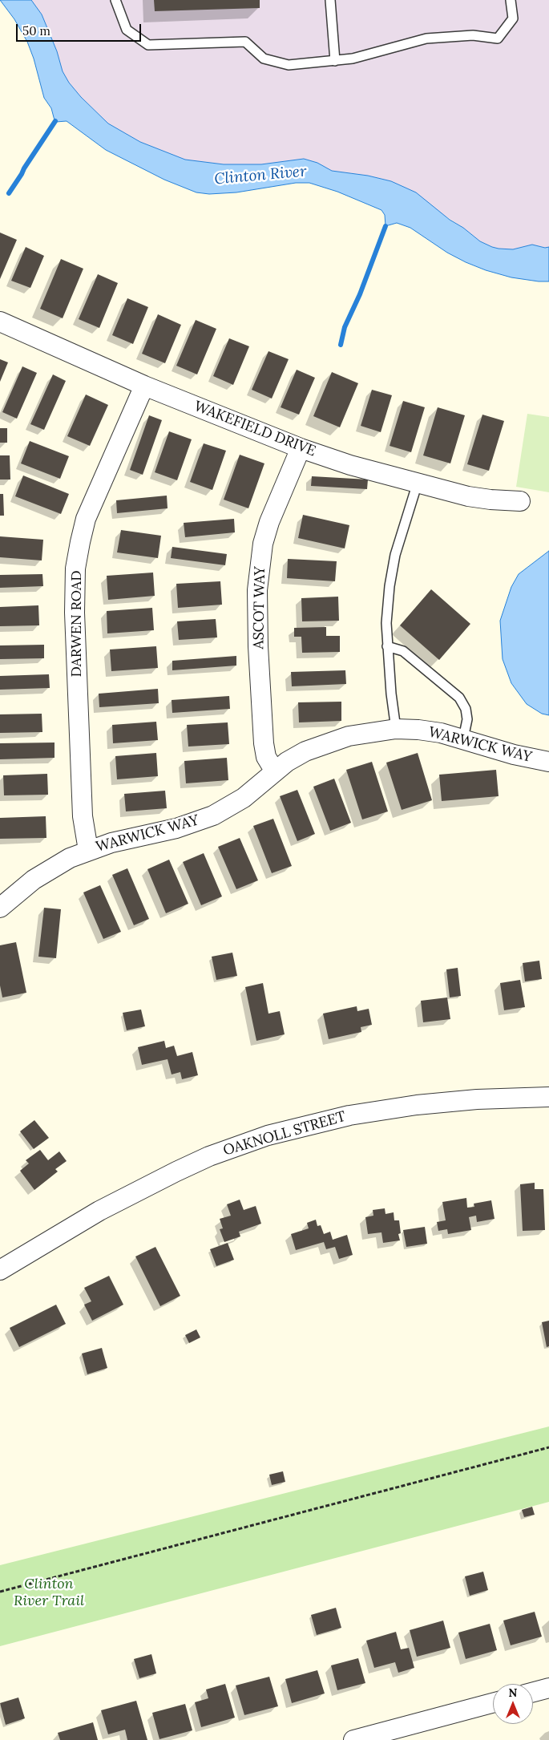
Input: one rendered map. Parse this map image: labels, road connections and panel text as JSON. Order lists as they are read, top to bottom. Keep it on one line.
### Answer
{"streets":{"street":["WAKEFIELD DRIVE","ASCOT WAY","DARWEN ROAD","WARWICK WAY","OAKNOLL STREET"]},"crossings":[["WAKEFIELD DRIVE","ASCOT WAY"],["WAKEFIELD DRIVE","DARWEN ROAD"],["ASCOT WAY","WARWICK WAY"],["DARWEN ROAD","WARWICK WAY"]],"water":["Clinton River"],"parks":["Clinton River Trail"],"scale_bar":"50 m","north":"top"}
